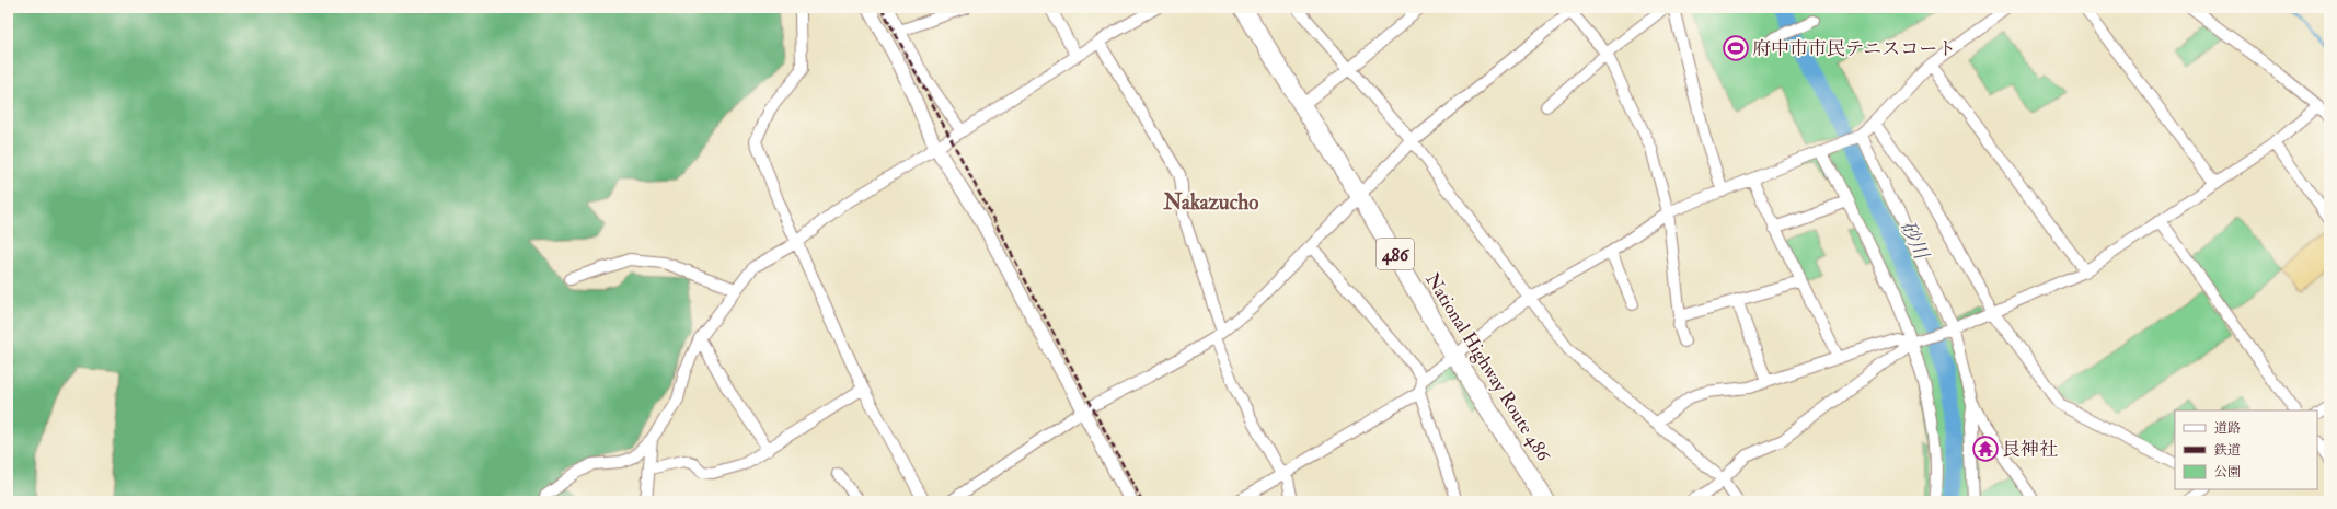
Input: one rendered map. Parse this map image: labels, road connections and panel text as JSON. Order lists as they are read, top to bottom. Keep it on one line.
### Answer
{"streets":{"highway":["486","National Highway Route 486"]},"districts":["Nakazucho"],"water":["砂川"],"places":{"sports":["府中市市民テニスコート"],"temple":["艮神社"]},"legend":["道路","鉄道","公園"]}
